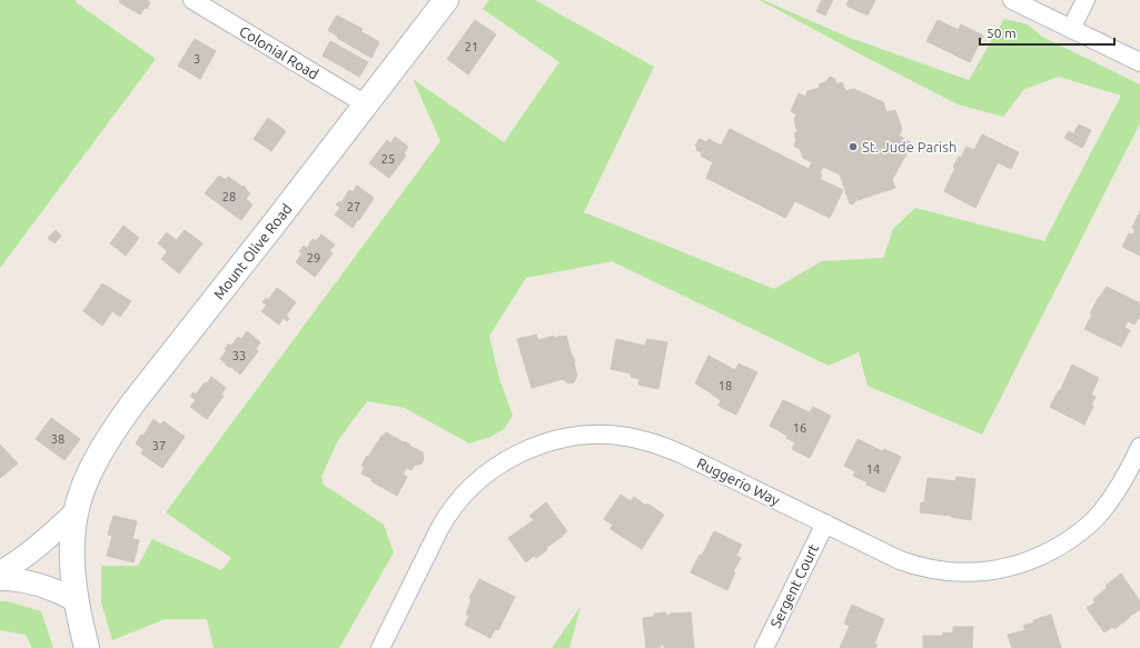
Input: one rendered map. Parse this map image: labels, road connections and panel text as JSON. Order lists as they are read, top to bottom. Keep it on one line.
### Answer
{"streets":{"main road":["Mount Olive Road"],"street":["Colonial Road","Ruggerio Way","Sergent Court"]},"crossings":[["Colonial Road","Mount Olive Road"],["Ruggerio Way","Sergent Court"]],"places":["St. Jude Parish"],"house_numbers":["21","3","25","28","27","29","33","18","16","38","37","14"],"scale_bar":"50 m"}
